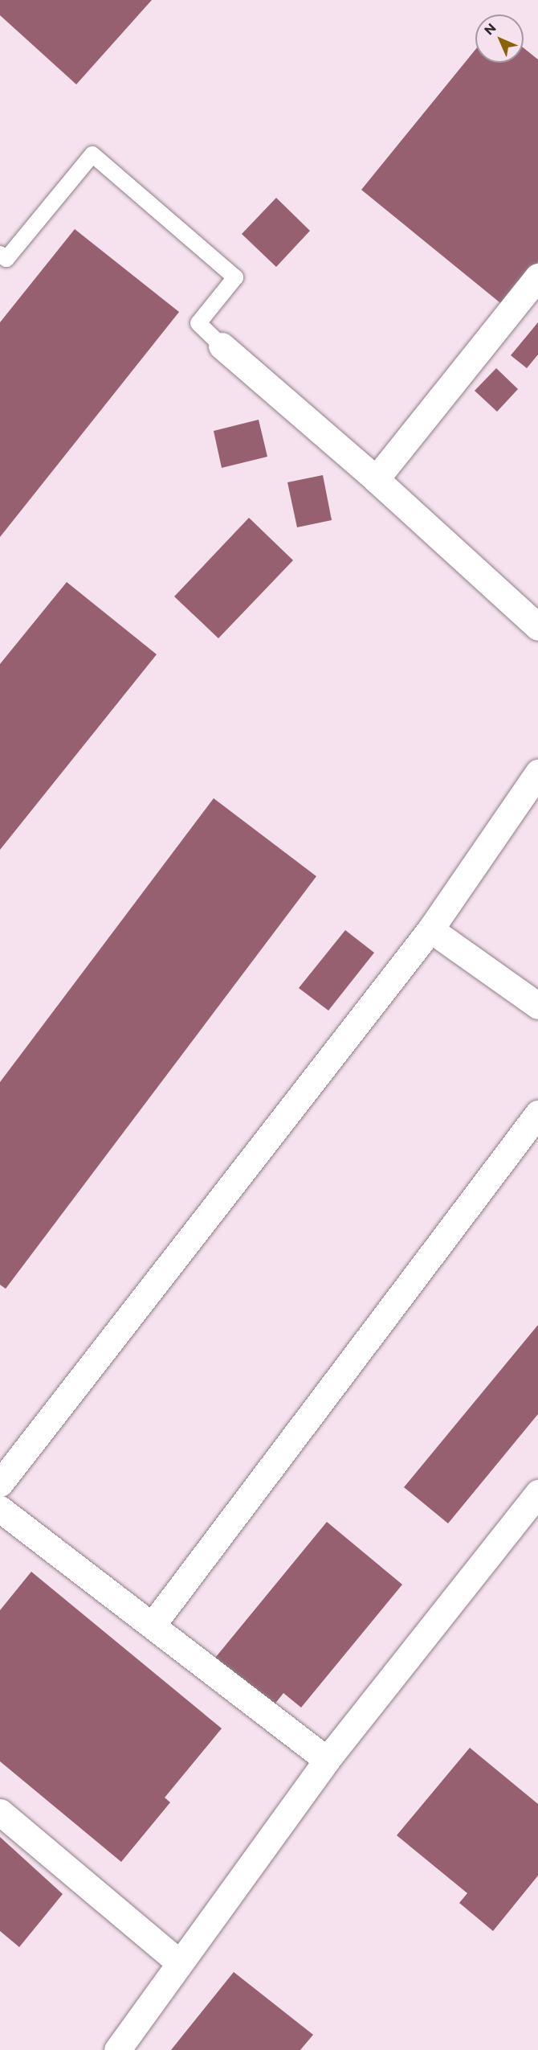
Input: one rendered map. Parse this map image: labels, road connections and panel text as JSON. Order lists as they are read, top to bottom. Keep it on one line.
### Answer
{"north":"top left"}
